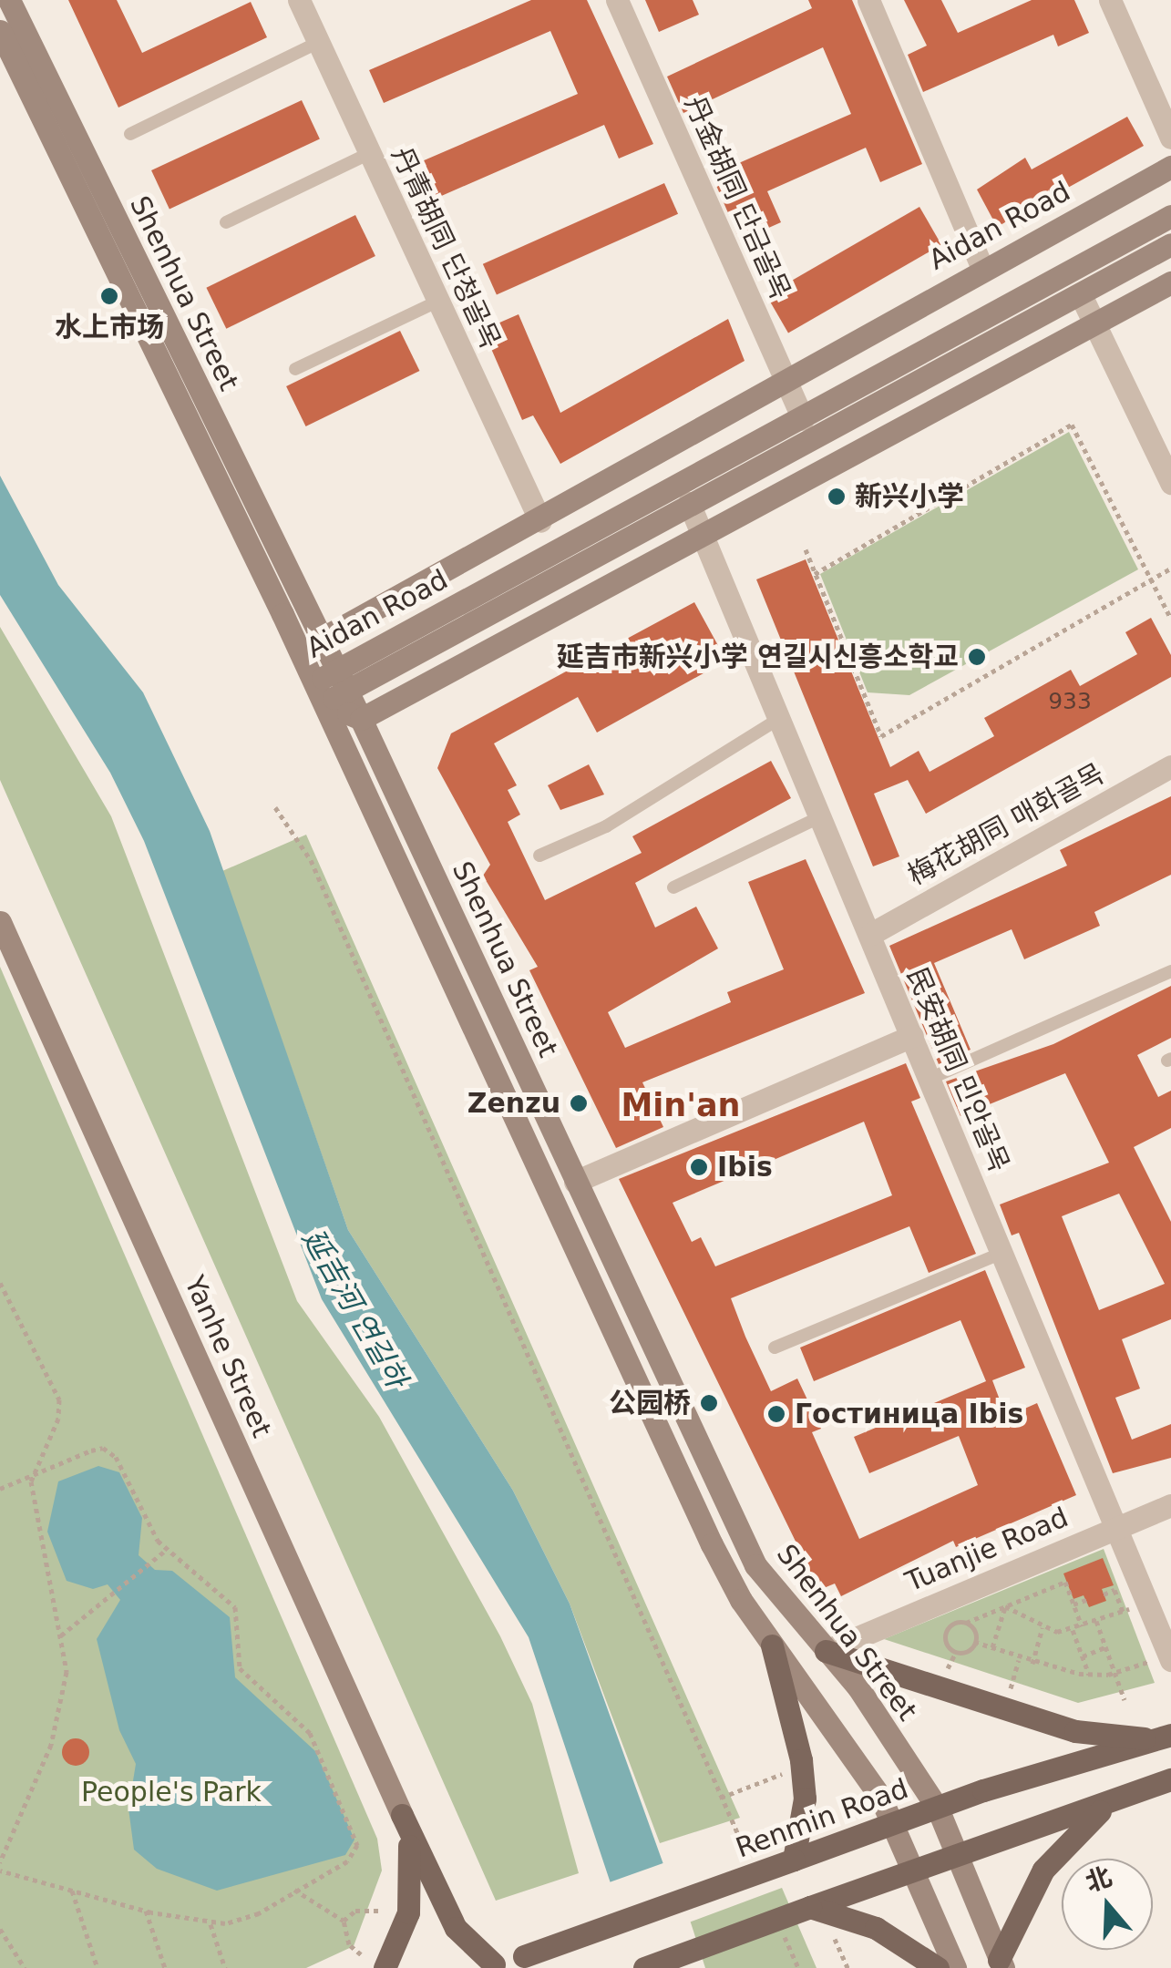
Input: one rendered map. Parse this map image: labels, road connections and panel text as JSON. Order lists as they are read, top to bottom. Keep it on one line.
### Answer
{"streets":{"main road":["Aidan Road","Shenhua Street","Yanhe Street","Renmin Road"],"street":["丹金胡同 단금골목","丹青胡同 단청골목","梅花胡同 매화골목","民安胡同 민안골목","Tuanjie Road"]},"crossings":[["丹金胡同 단금골목","Aidan Road"],["Aidan Road","丹青胡同 단청골목"],["Aidan Road","Shenhua Street"],["Aidan Road","民安胡同 민안골목"],["Shenhua Street","Tuanjie Road"],["Shenhua Street","Renmin Road"],["梅花胡同 매화골목","民安胡同 민안골목"],["民安胡同 민안골목","Tuanjie Road"]],"districts":["Min'an"],"water":["延吉河 연길하"],"parks":["People's Park"],"places":["水上市场","新兴小学","延吉市新兴小学 연길시신흥소학교","Zenzu","Ibis","公园桥","Гостиница Ibis"],"house_numbers":["933"],"north":"top"}
